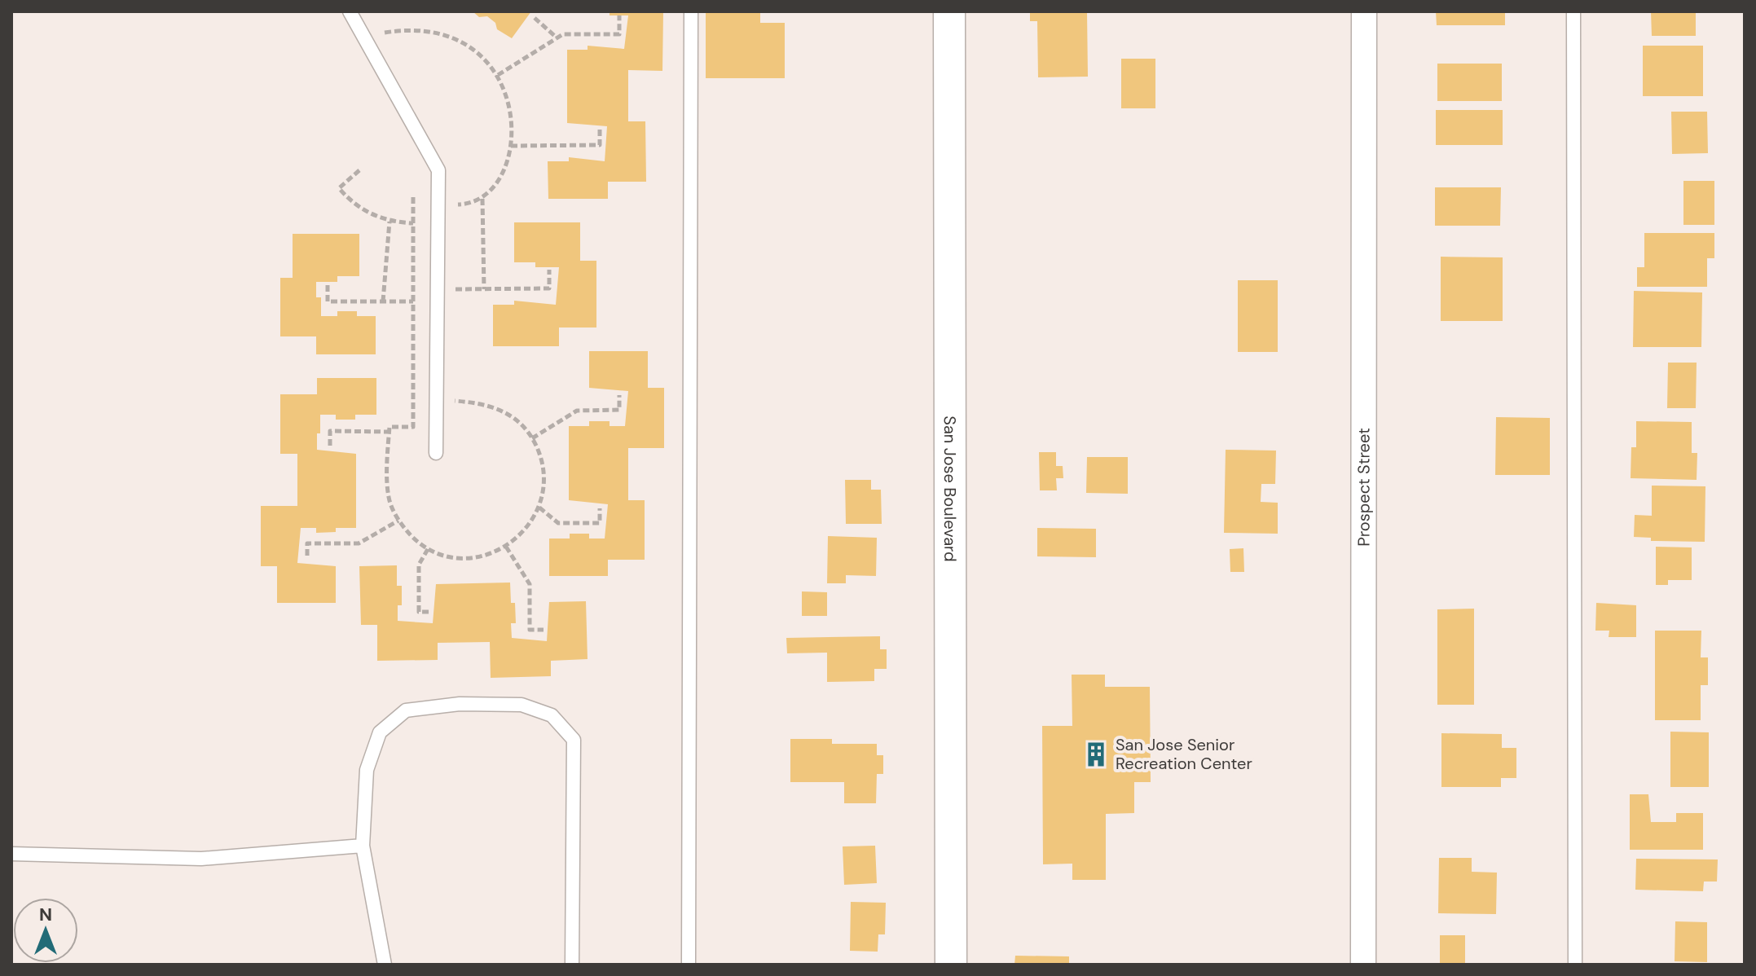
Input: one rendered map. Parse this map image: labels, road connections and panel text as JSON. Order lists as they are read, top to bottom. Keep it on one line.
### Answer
{"streets":{"street":["San Jose Boulevard","Prospect Street"]},"places":{"building":["San Jose Senior Recreation Center"]},"north":"top"}
